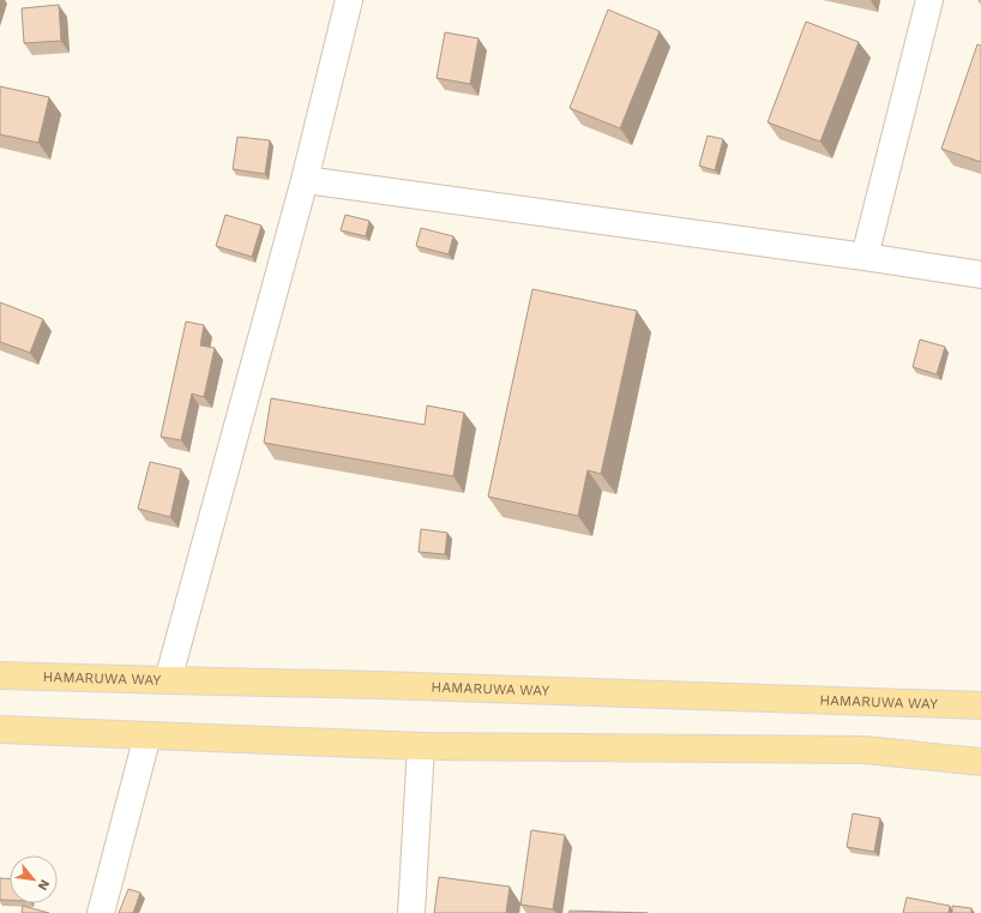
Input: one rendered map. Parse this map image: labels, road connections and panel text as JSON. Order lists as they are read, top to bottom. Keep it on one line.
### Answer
{"streets":{"main road":["HAMARUWA WAY"]},"north":"bottom right"}
